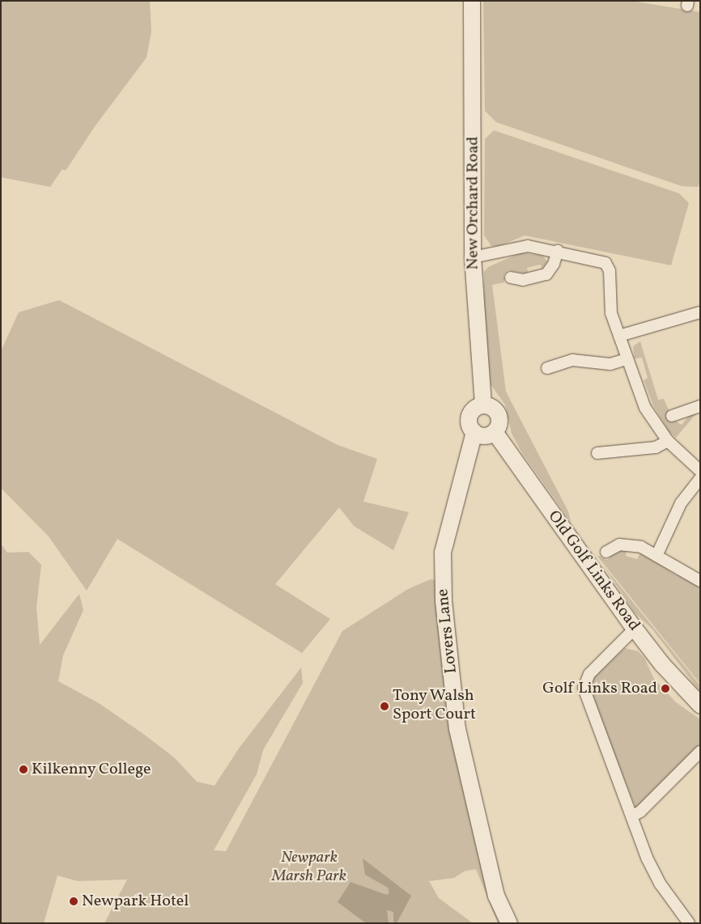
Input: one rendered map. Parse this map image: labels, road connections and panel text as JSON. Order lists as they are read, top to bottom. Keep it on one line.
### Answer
{"streets":{"street":["New Orchard Road","Old Golf Links Road","Lovers Lane"]},"crossings":[["New Orchard Road","Old Golf Links Road"],["New Orchard Road","Lovers Lane"],["Old Golf Links Road","Lovers Lane"]],"parks":["Newpark Marsh Park"],"places":["Golf Links Road","Tony Walsh Sport Court","Kilkenny College","Newpark Hotel"]}
